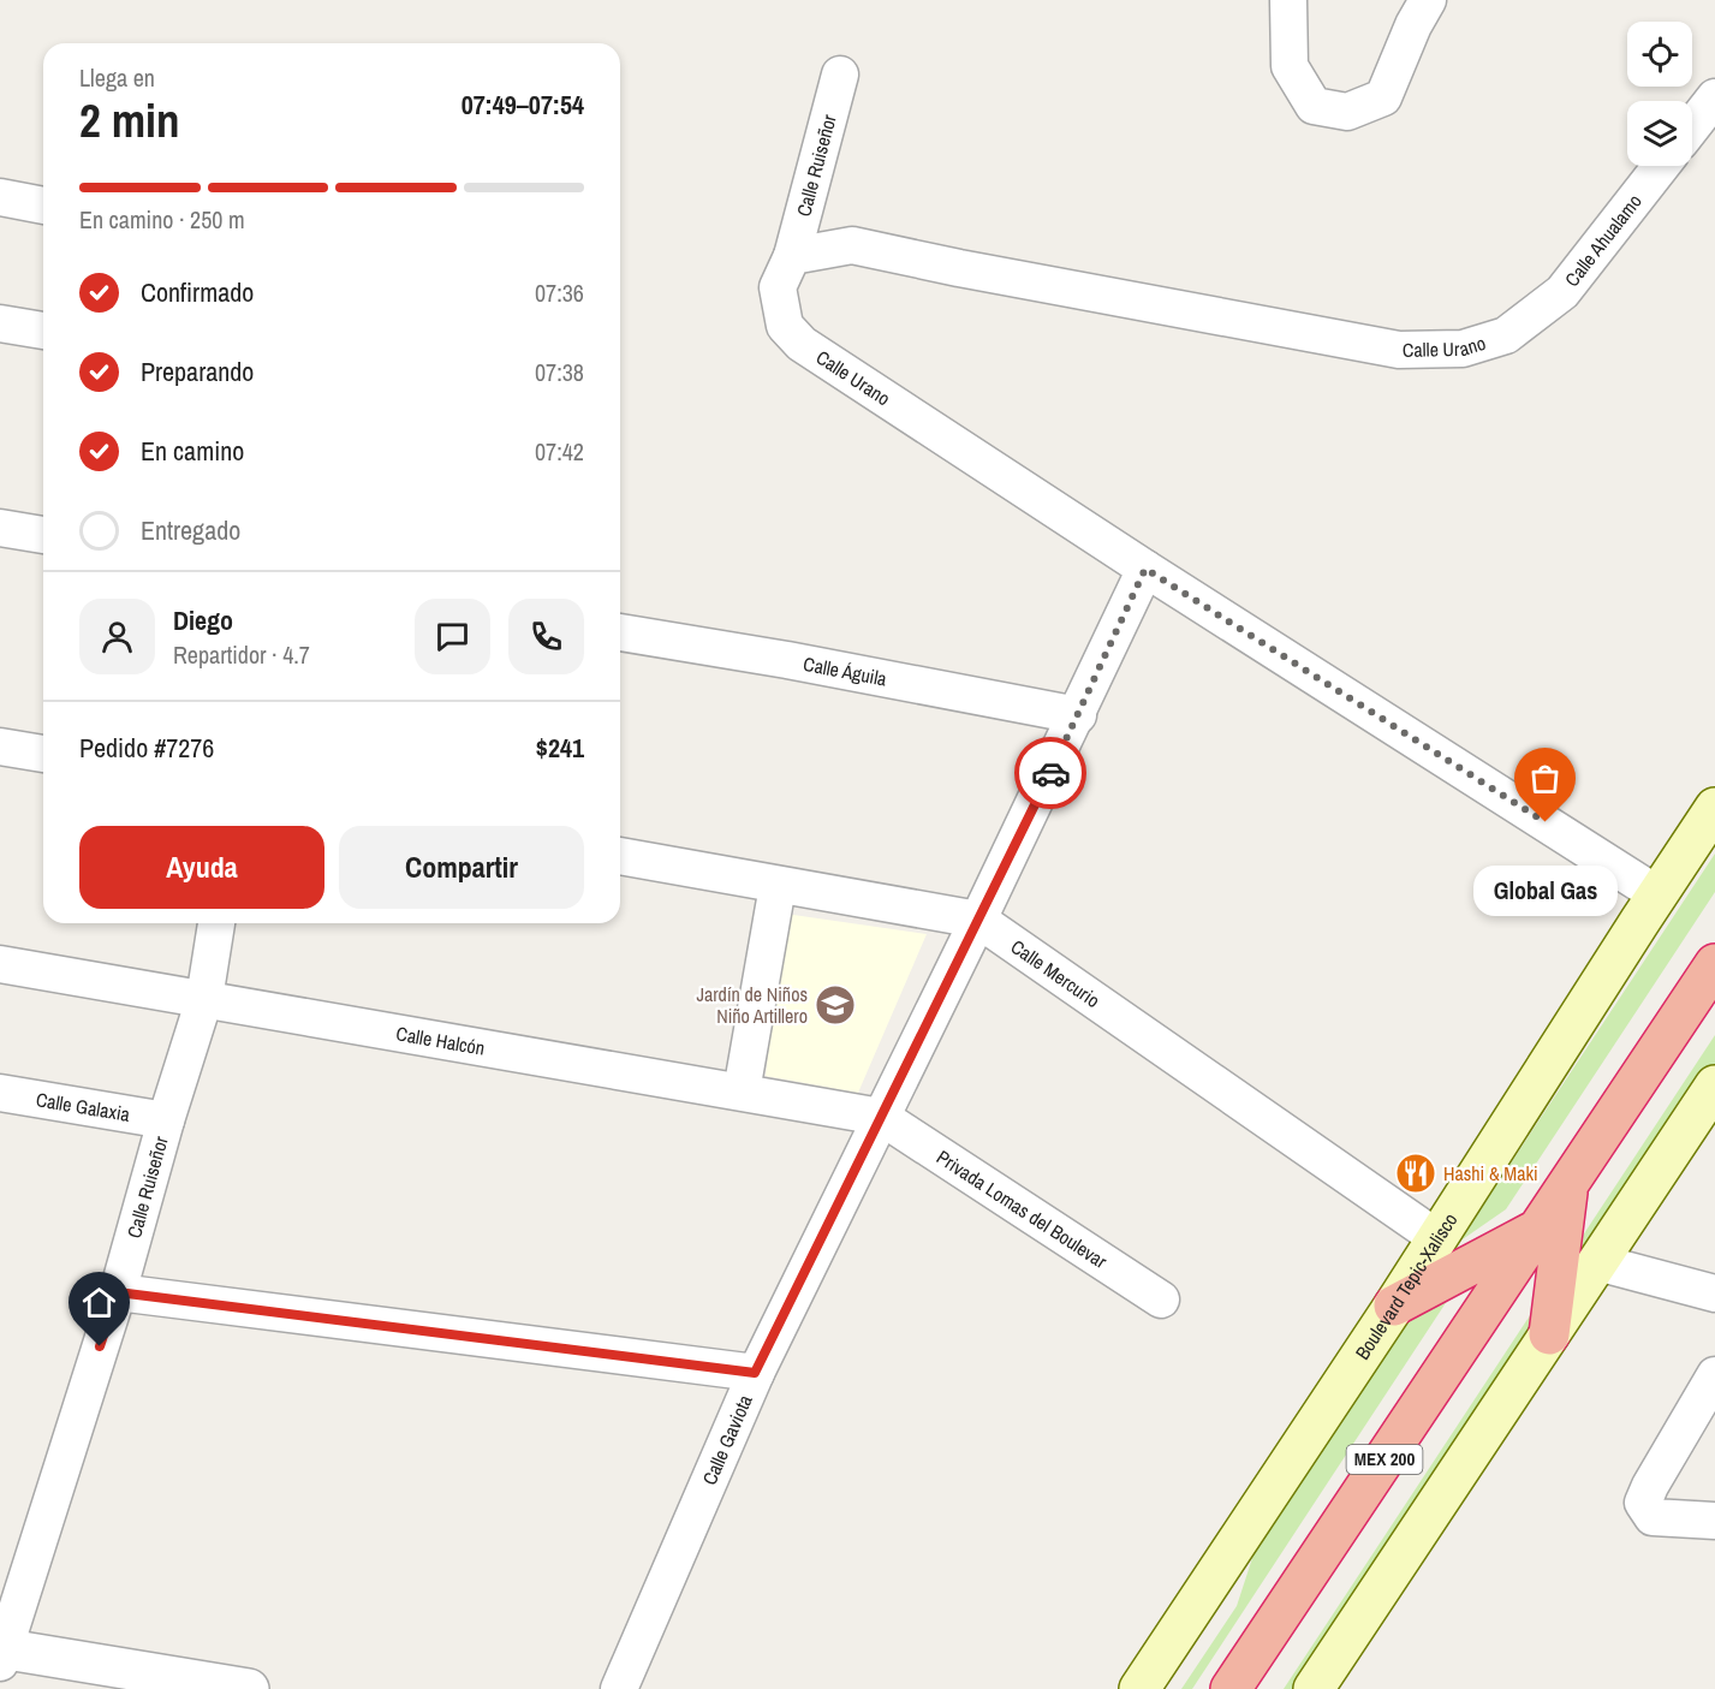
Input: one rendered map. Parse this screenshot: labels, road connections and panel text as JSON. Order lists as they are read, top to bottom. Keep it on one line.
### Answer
{"streets":{"highway":["MEX 200"],"main road":["Boulevard Tepic-Xalisco"],"street":["Calle Ruiseñor","Calle Ahualamo","Calle Urano","Calle Águila","Calle Mercurio","Calle Halcón","Calle Galaxia","Privada Lomas del Boulevar","Calle Gaviota"]},"crossings":[["Calle Ruiseñor","Calle Urano"],["Calle Ruiseñor","Calle Halcón"],["Calle Ruiseñor","Calle Galaxia"],["Calle Ahualamo","Calle Urano"],["Calle Urano","Boulevard Tepic-Xalisco"],["Calle Urano","Calle Gaviota"],["Calle Águila","Calle Gaviota"],["Calle Mercurio","Boulevard Tepic-Xalisco"],["Calle Mercurio","Calle Gaviota"],["Calle Halcón","Privada Lomas del Boulevar"],["Calle Halcón","Calle Gaviota"],["Privada Lomas del Boulevar","Calle Gaviota"]],"places":{"other":["Global Gas"],"school or university":["Jardín de Niños Niño Artillero"],"restaurant":["Hashi & Maki"]},"page":{"heading":["2 min","Llega en","07:49–07:54"],"panel":["Diego","Repartidor · 4.7","Pedido #7276","$241"],"bar":"En camino · 250 m","list":[["Confirmado","07:36"],["Preparando","07:38"],["En camino","07:42"],"Entregado"],"buttons":["Ayuda","Compartir"],"bubble":"Global Gas"}}
